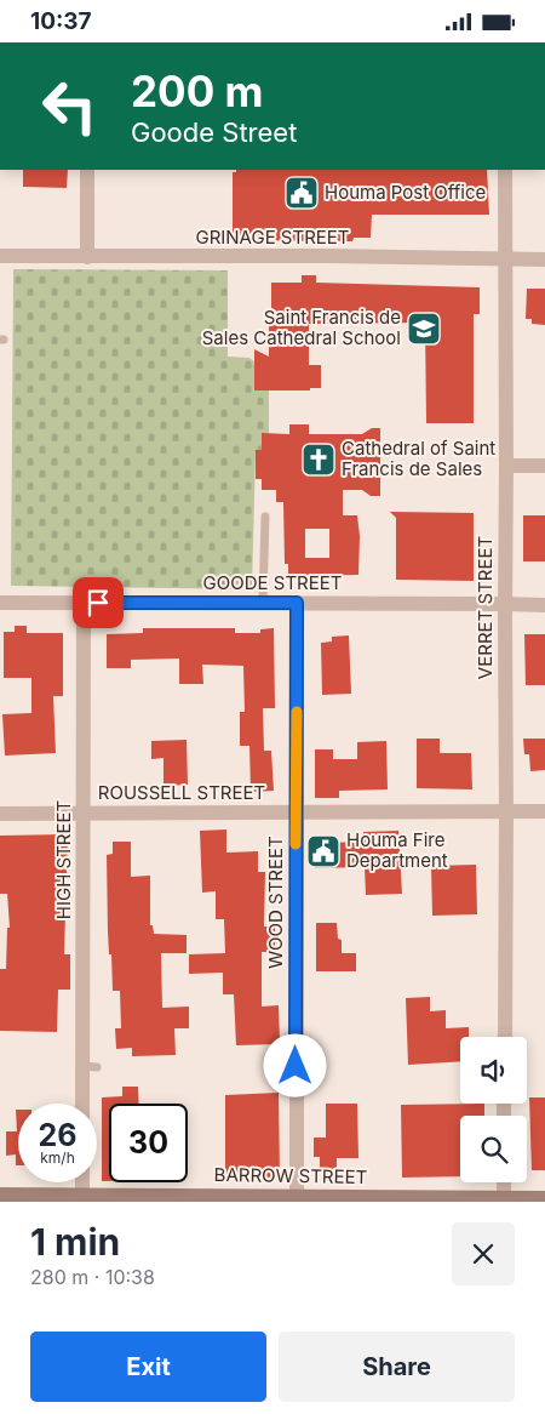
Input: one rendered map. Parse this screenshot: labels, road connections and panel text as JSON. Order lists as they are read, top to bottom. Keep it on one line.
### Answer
{"streets":{"main road":["BARROW STREET"],"street":["GRINAGE STREET","GOODE STREET","VERRET STREET","ROUSSELL STREET","HIGH STREET","WOOD STREET"]},"crossings":[["GRINAGE STREET","VERRET STREET"],["GOODE STREET","VERRET STREET"],["GOODE STREET","HIGH STREET"],["GOODE STREET","WOOD STREET"],["VERRET STREET","ROUSSELL STREET"],["ROUSSELL STREET","HIGH STREET"],["ROUSSELL STREET","WOOD STREET"],["WOOD STREET","BARROW STREET"]],"places":{"public building":["Houma Post Office","Houma Fire Department"],"school or university":["Saint Francis de Sales Cathedral School"],"church":["Cathedral of Saint Francis de Sales"]},"page":{"status":"10:37","turn":["200 m","Goode Street"],"speed":"26 km/h","limit":"30","heading":["1 min","280 m · 10:38"],"buttons":["Exit","Share"]}}
